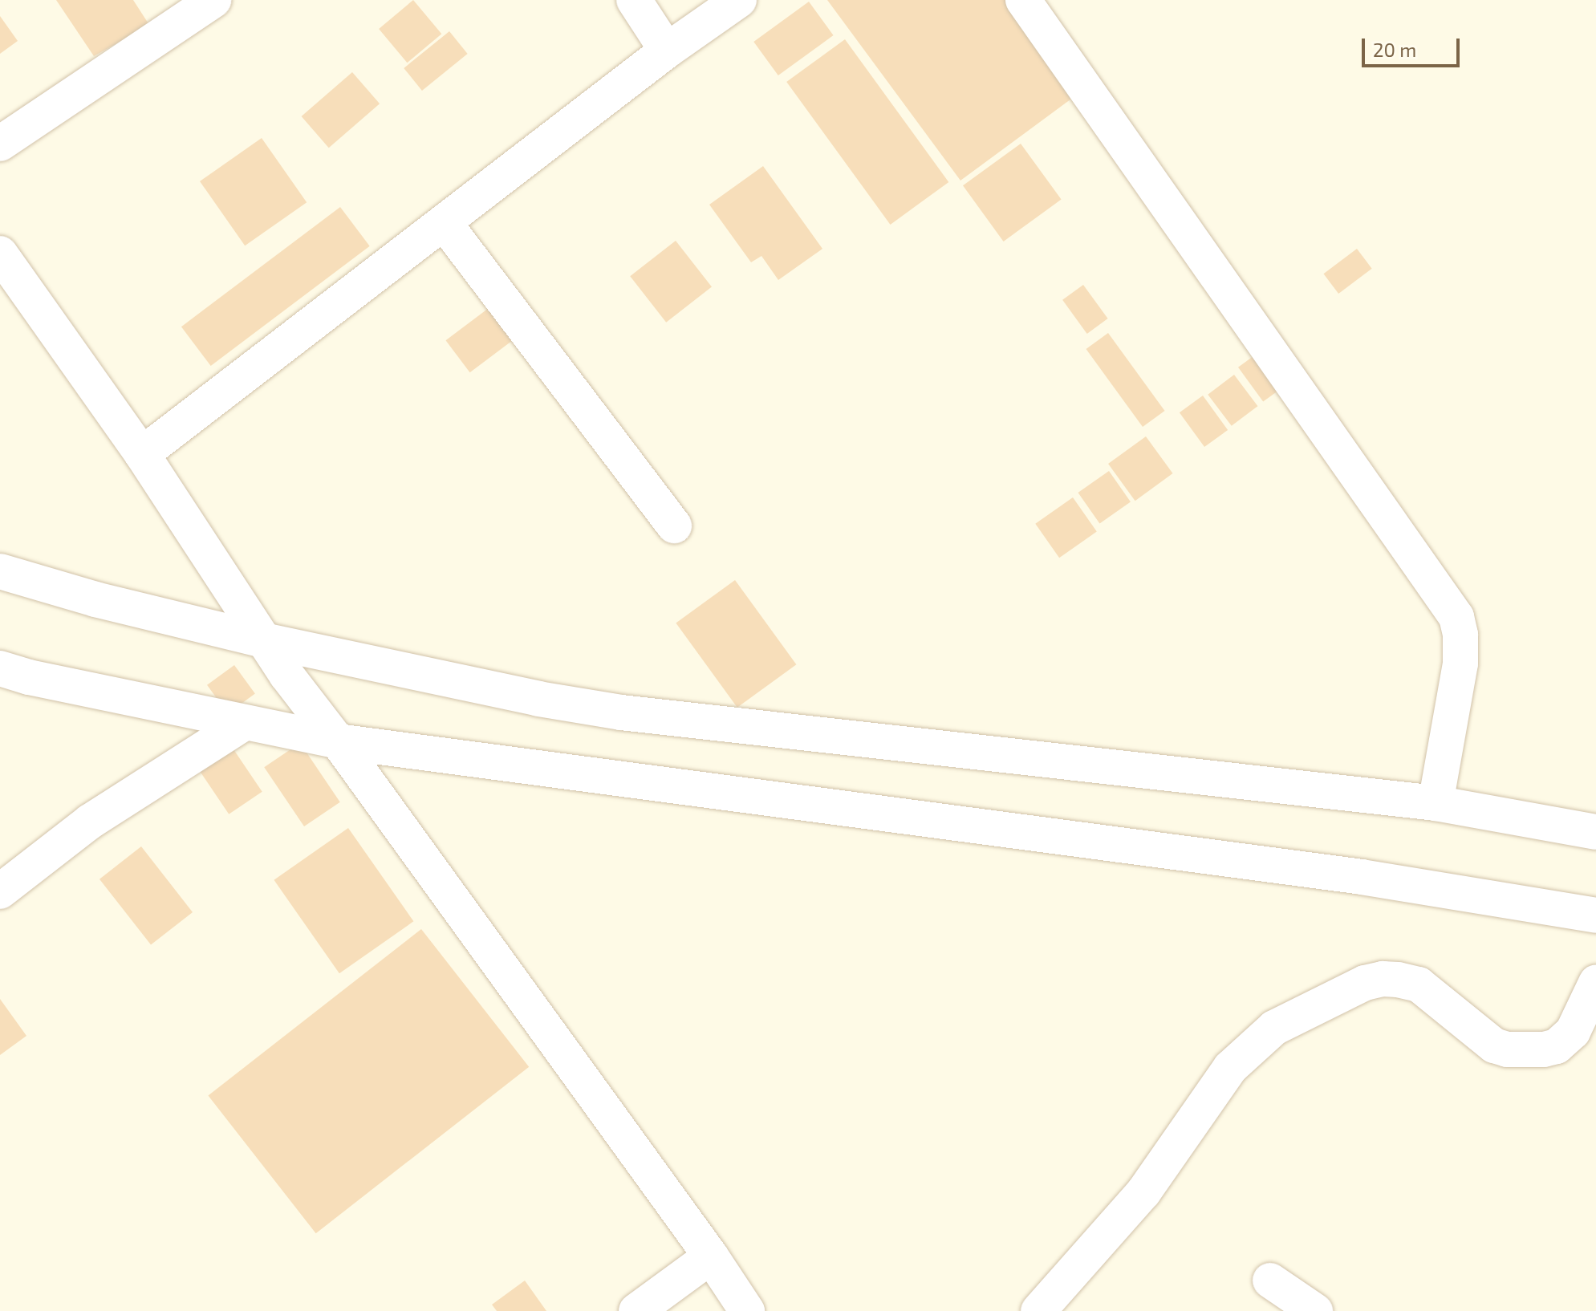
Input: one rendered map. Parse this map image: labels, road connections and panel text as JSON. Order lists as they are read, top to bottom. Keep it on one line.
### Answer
{"scale_bar":"20 m"}
